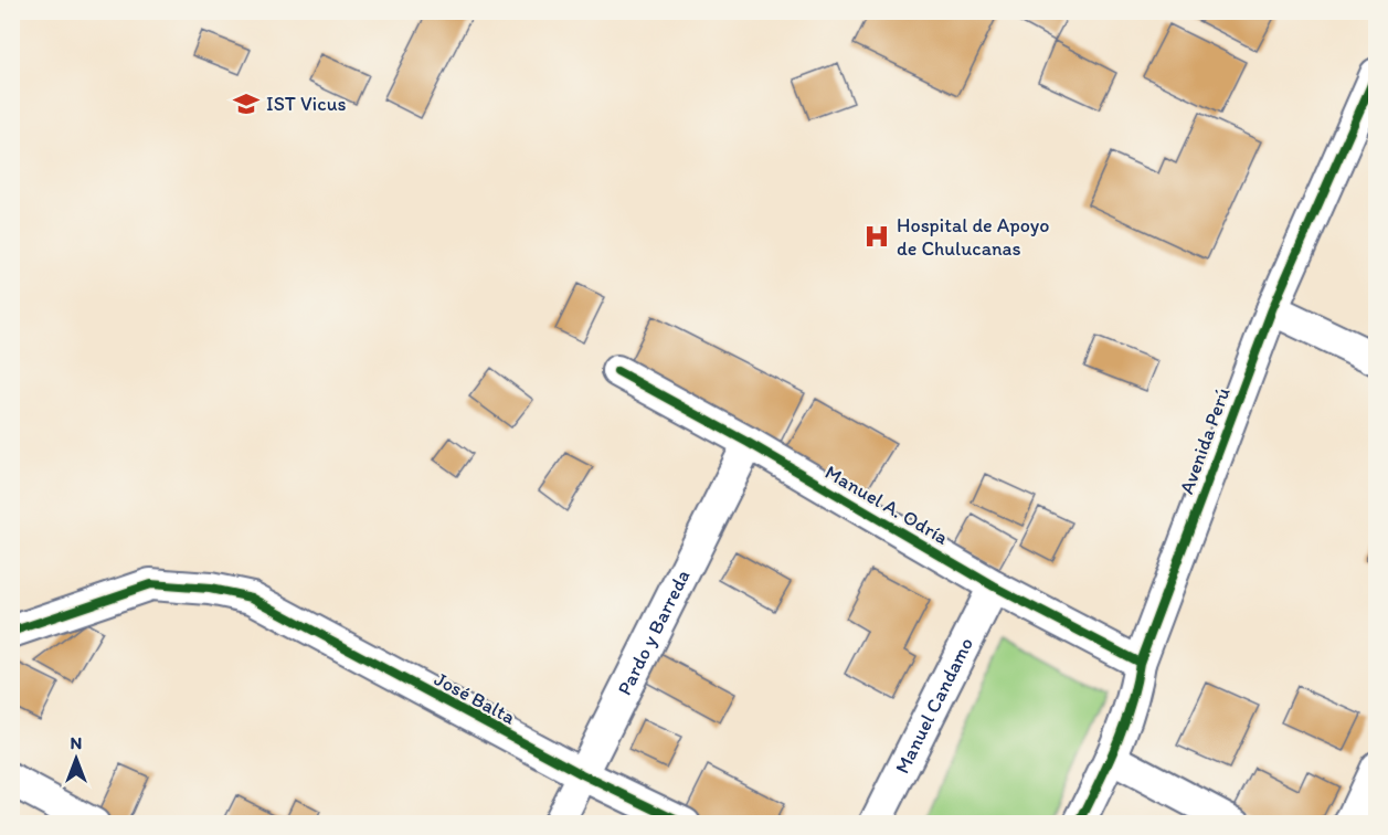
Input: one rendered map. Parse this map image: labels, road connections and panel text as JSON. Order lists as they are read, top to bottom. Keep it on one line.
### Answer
{"streets":{"street":["Avenida Perú","Manuel A. Odría","Pardo y Barreda","José Balta","Manuel Candamo"]},"crossings":[["Avenida Perú","Manuel A. Odría"],["Manuel A. Odría","Pardo y Barreda"],["Manuel A. Odría","Manuel Candamo"],["Pardo y Barreda","José Balta"]],"places":{"school or university":["IST Vicus"],"hospital":["Hospital de Apoyo de Chulucanas"]},"north":"top"}
